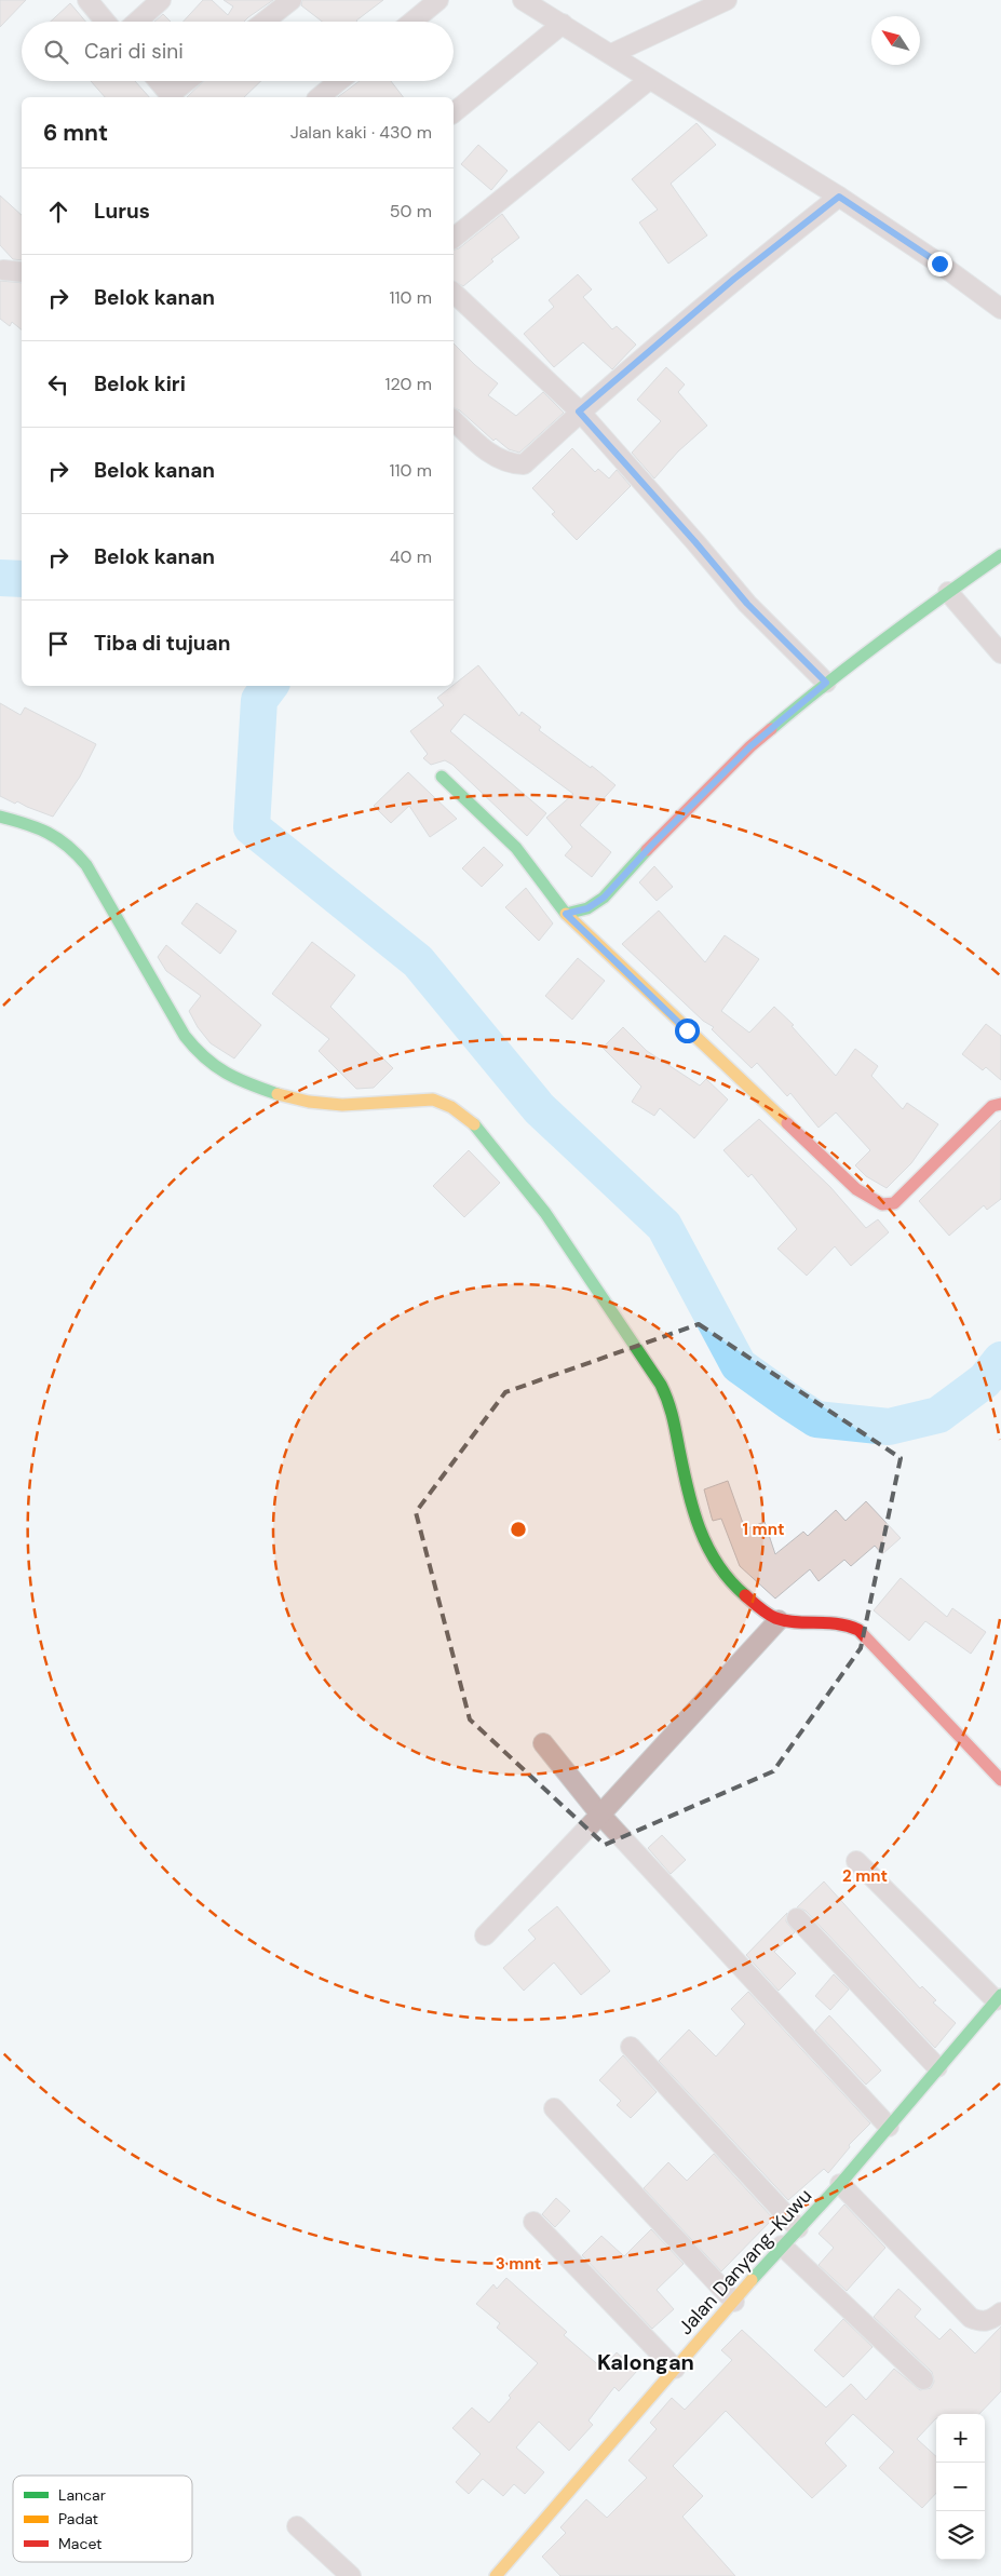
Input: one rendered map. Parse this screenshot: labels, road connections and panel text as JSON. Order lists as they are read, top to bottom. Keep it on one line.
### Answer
{"streets":{"street":["Jalan Danyang-Kuwu"]},"districts":["Kalongan"],"legend":["Lancar","Padat","Macet"],"north":"top left","page":{"search":"Cari di sini","heading":["6 mnt","Jalan kaki · 430 m"],"list":[["Lurus","50 m"],["Belok kanan","110 m"],["Belok kiri","120 m"],["Belok kanan","110 m"],["Belok kanan","40 m"],"Tiba di tujuan"],"map_buttons":["+","−"]},"rings":["1 mnt","2 mnt","3 mnt"]}
